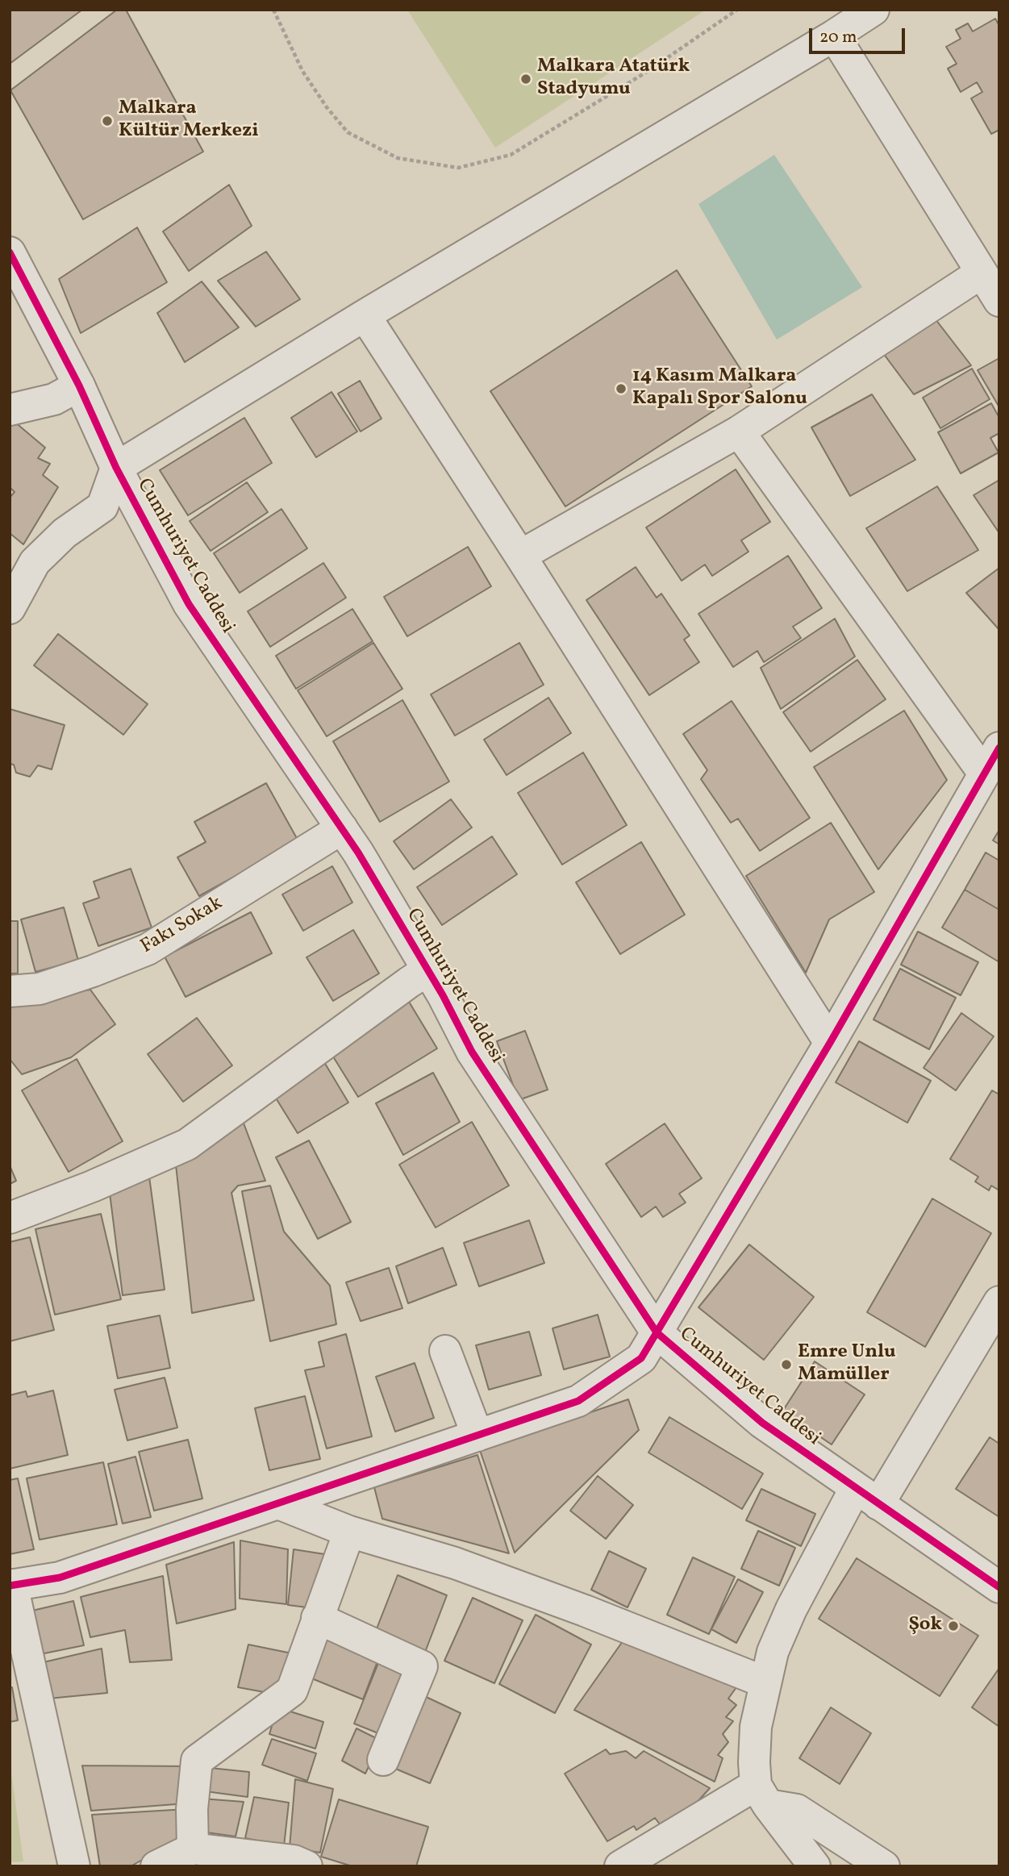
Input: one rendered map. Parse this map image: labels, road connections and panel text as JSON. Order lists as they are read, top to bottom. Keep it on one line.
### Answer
{"streets":{"street":["Cumhuriyet Caddesi","Fakı Sokak"]},"crossings":[["Cumhuriyet Caddesi","Fakı Sokak"]],"places":["Malkara Atatürk Stadyumu","Malkara Kültür Merkezi","14 Kasım Malkara Kapalı Spor Salonu","Emre Unlu Mamüller","Şok"],"scale_bar":"20 m"}
